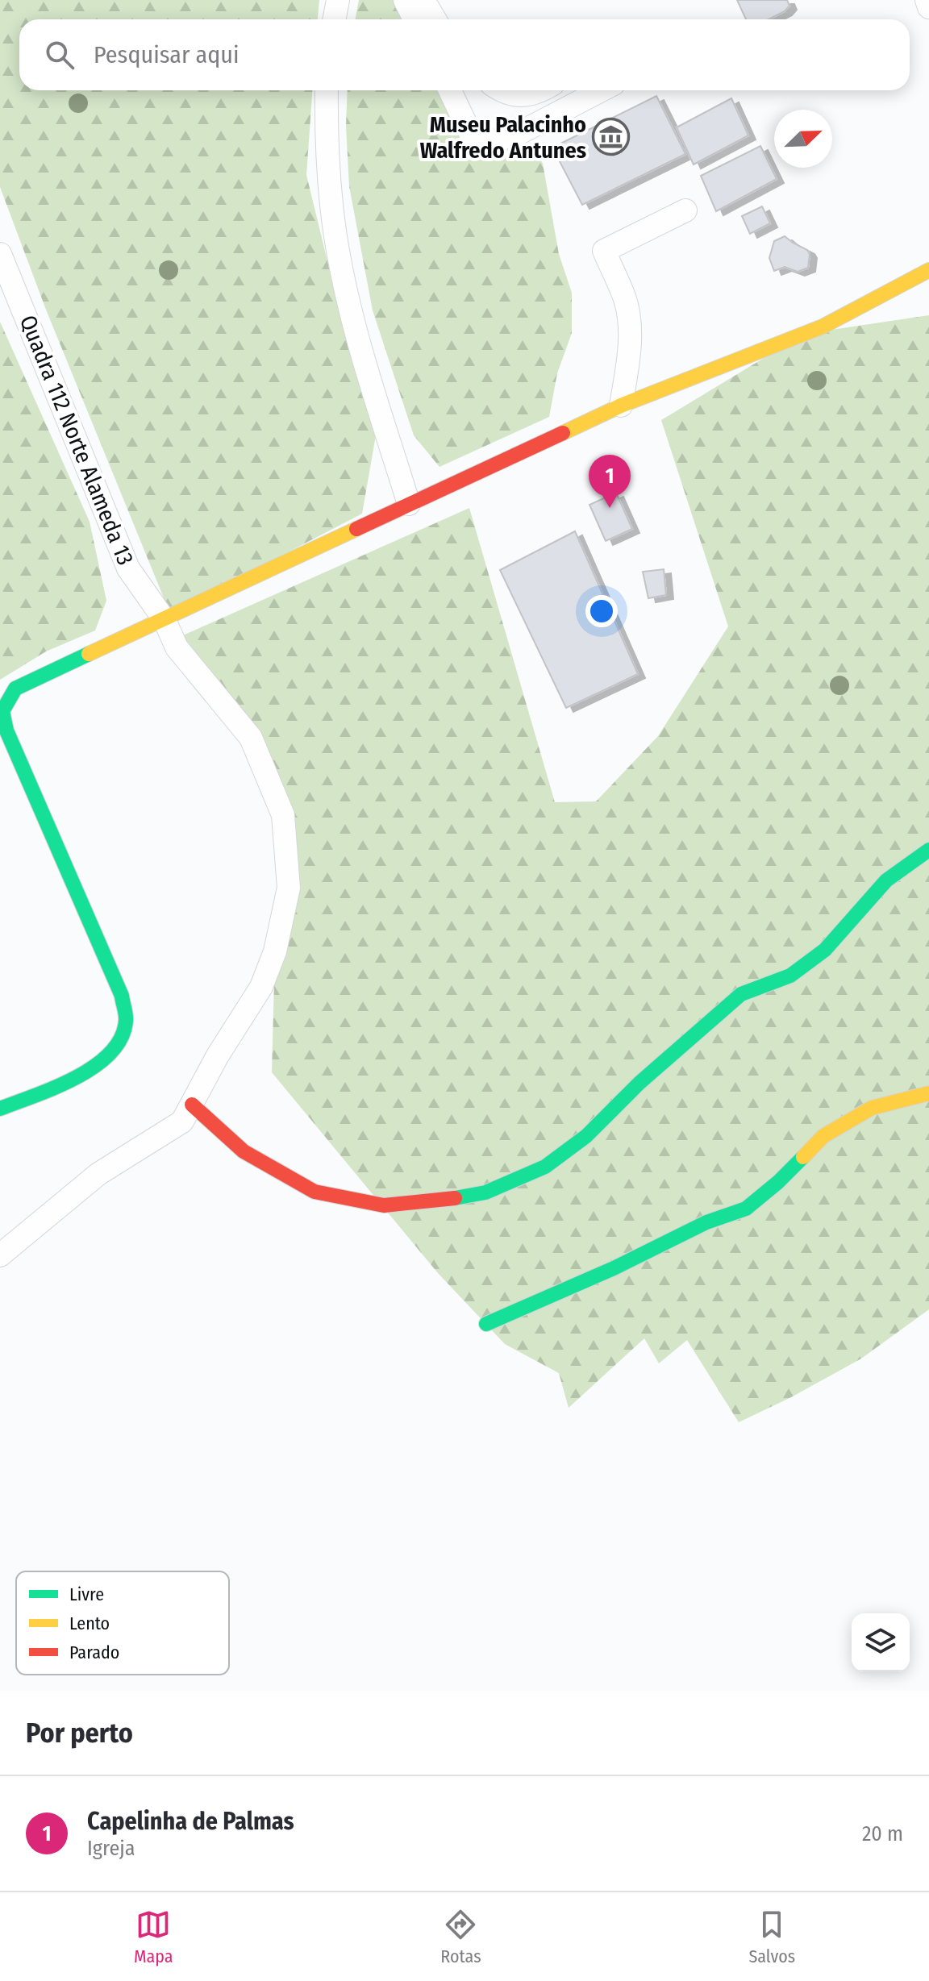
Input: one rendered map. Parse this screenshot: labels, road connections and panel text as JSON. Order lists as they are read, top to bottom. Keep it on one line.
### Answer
{"streets":{"street":["Quadra 112 Norte Alameda 13"]},"places":{"museum":["Museu Palacinho Walfredo Antunes"]},"legend":["Livre","Lento","Parado"],"north":"top right","page":{"search":"Pesquisar aqui","pins":"1","heading":"Por perto","list":[{"mark":"1","name":"Capelinha de Palmas","note":"Igreja","value":"20 m"}],"nav":["Mapa","Rotas","Salvos"]}}
